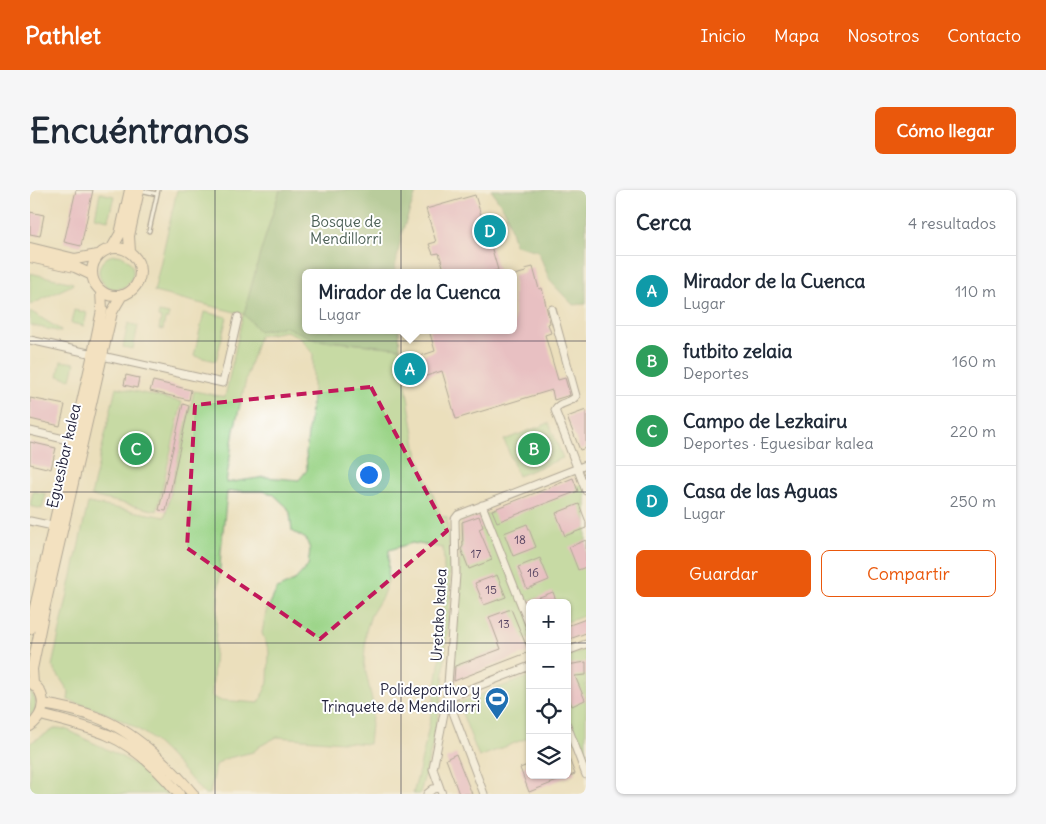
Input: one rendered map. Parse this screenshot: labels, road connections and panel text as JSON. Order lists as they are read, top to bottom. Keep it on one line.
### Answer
{"streets":{"street":["Eguesibar kalea","Uretako kalea"]},"parks":["Bosque de Mendillorri"],"places":{"sports":["Polideportivo y Trinquete de Mendillorri"]},"house_numbers":["18","17","16","15","13"],"page":{"header":"Pathlet","nav":["Inicio","Mapa","Nosotros","Contacto"],"buttons":["Cómo llegar",["Guardar","Compartir"]],"title":"Encuéntranos","heading":["Cerca","4 resultados"],"pins":["D","A","B","C"],"list":[{"mark":"A","name":"Mirador de la Cuenca","note":"Lugar","value":"110 m"},{"mark":"B","name":"futbito zelaia","note":"Deportes","value":"160 m"},{"mark":"C","name":"Campo de Lezkairu","note":"Deportes · Eguesibar kalea","value":"220 m"},{"mark":"D","name":"Casa de las Aguas","note":"Lugar","value":"250 m"}],"popup":["Mirador de la Cuenca","Lugar"],"map_buttons":["+","−"]}}
